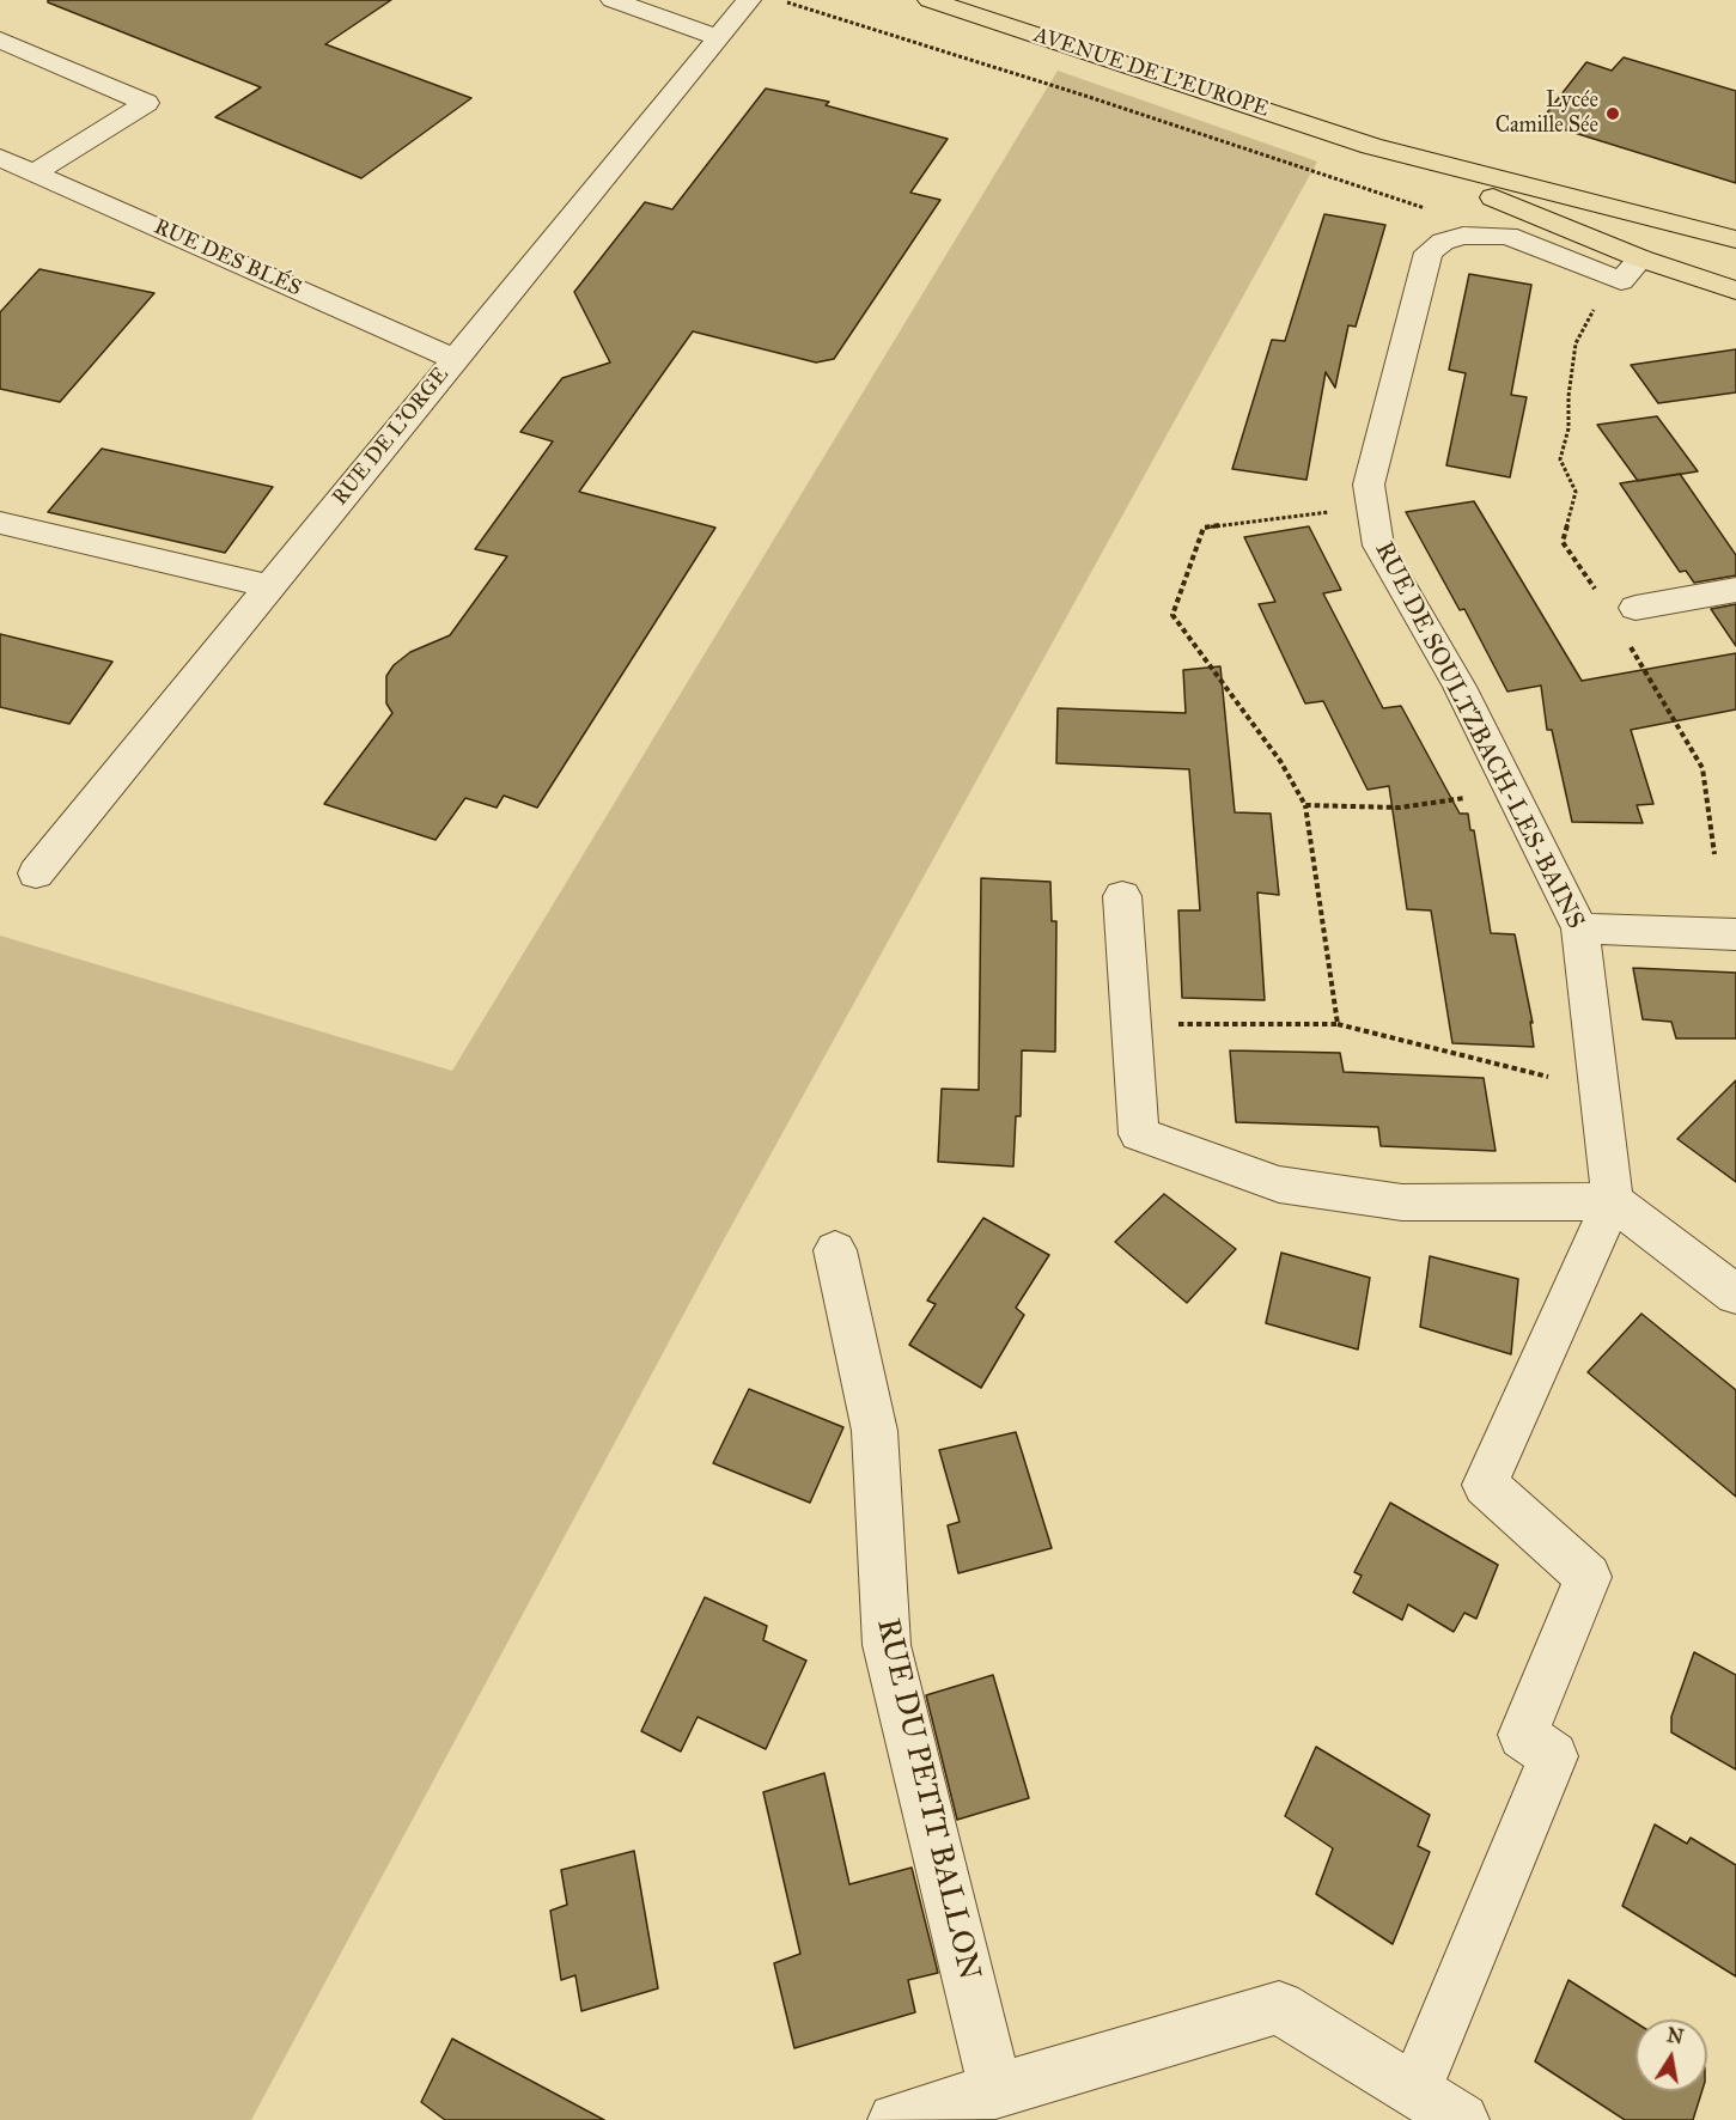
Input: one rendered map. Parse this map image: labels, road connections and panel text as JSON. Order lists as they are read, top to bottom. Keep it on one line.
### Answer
{"streets":{"main road":["AVENUE DE L'EUROPE"],"street":["RUE DES BLÉS","RUE DE L'ORGE","RUE DE SOULTZBACH-LES-BAINS","RUE DU PETIT BALLON"]},"crossings":[["RUE DES BLÉS","RUE DE L'ORGE"]],"places":["Lycée Camille Sée"],"north":"top"}
